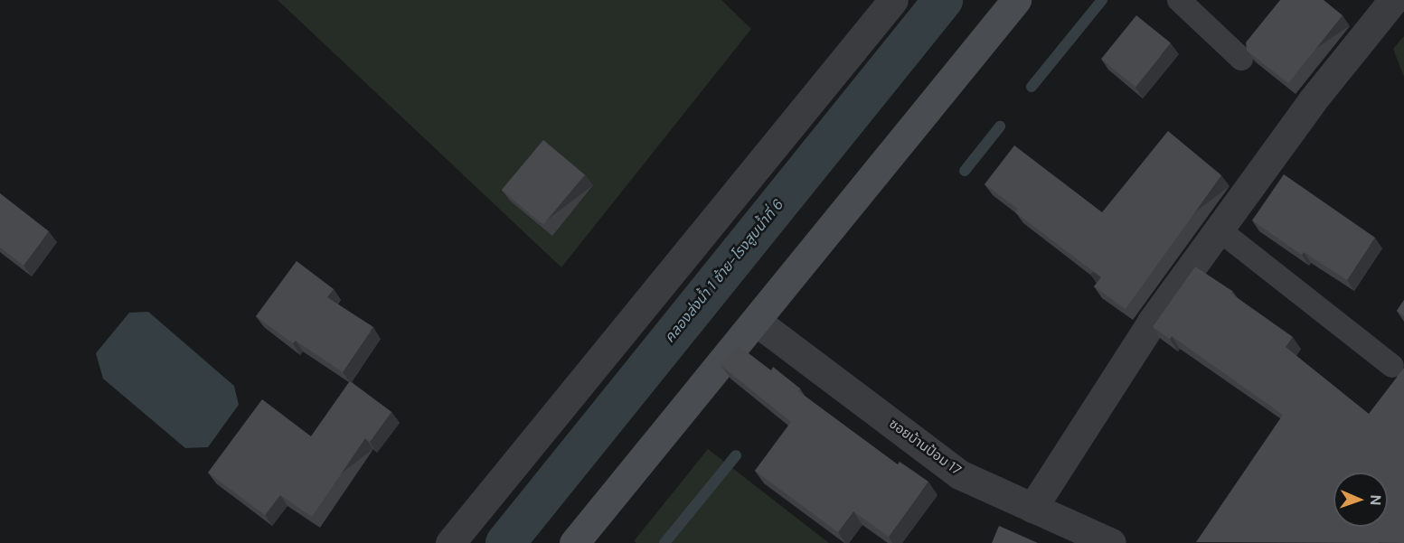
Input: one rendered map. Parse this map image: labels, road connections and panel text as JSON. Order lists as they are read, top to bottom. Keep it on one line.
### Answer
{"streets":{"street":["ซอยบ้านป้อม 17"]},"water":["คลองส่งน้ำ 1 ซ้าย-โรงสูบน้ำที่ 6"],"north":"right"}
